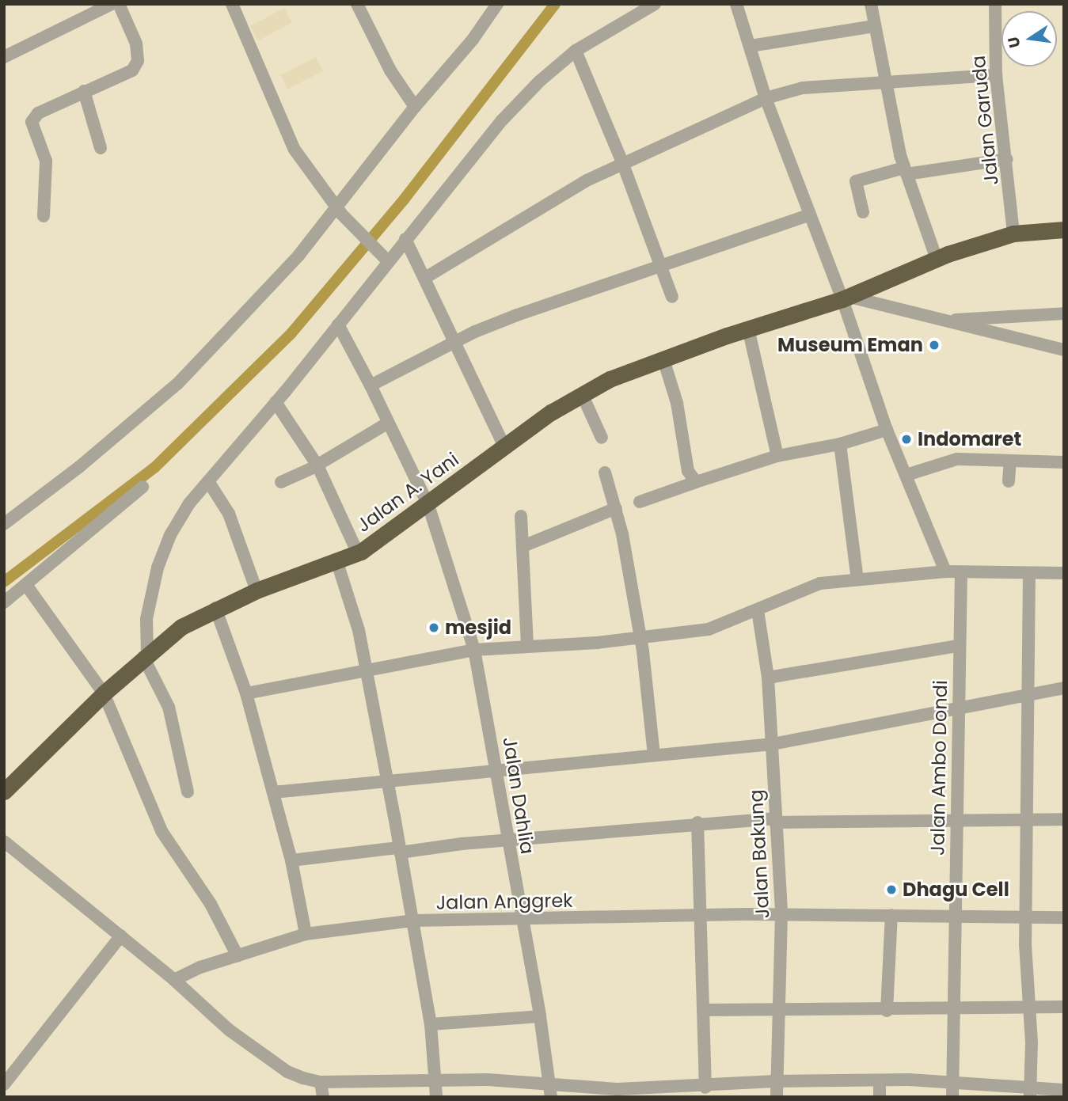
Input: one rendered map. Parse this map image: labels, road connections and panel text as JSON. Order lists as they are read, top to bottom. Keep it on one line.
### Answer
{"streets":{"highway":["Jalan A. Yani"],"street":["Jalan Garuda","Jalan Ambo Dondi","Jalan Dahlia","Jalan Bakung","Jalan Anggrek"]},"crossings":[["Jalan Garuda","Jalan A. Yani"],["Jalan A. Yani","Jalan Dahlia"],["Jalan Ambo Dondi","Jalan Anggrek"],["Jalan Dahlia","Jalan Anggrek"],["Jalan Bakung","Jalan Anggrek"]],"places":["Museum Eman","Indomaret","mesjid","Dhagu Cell"],"north":"left"}
